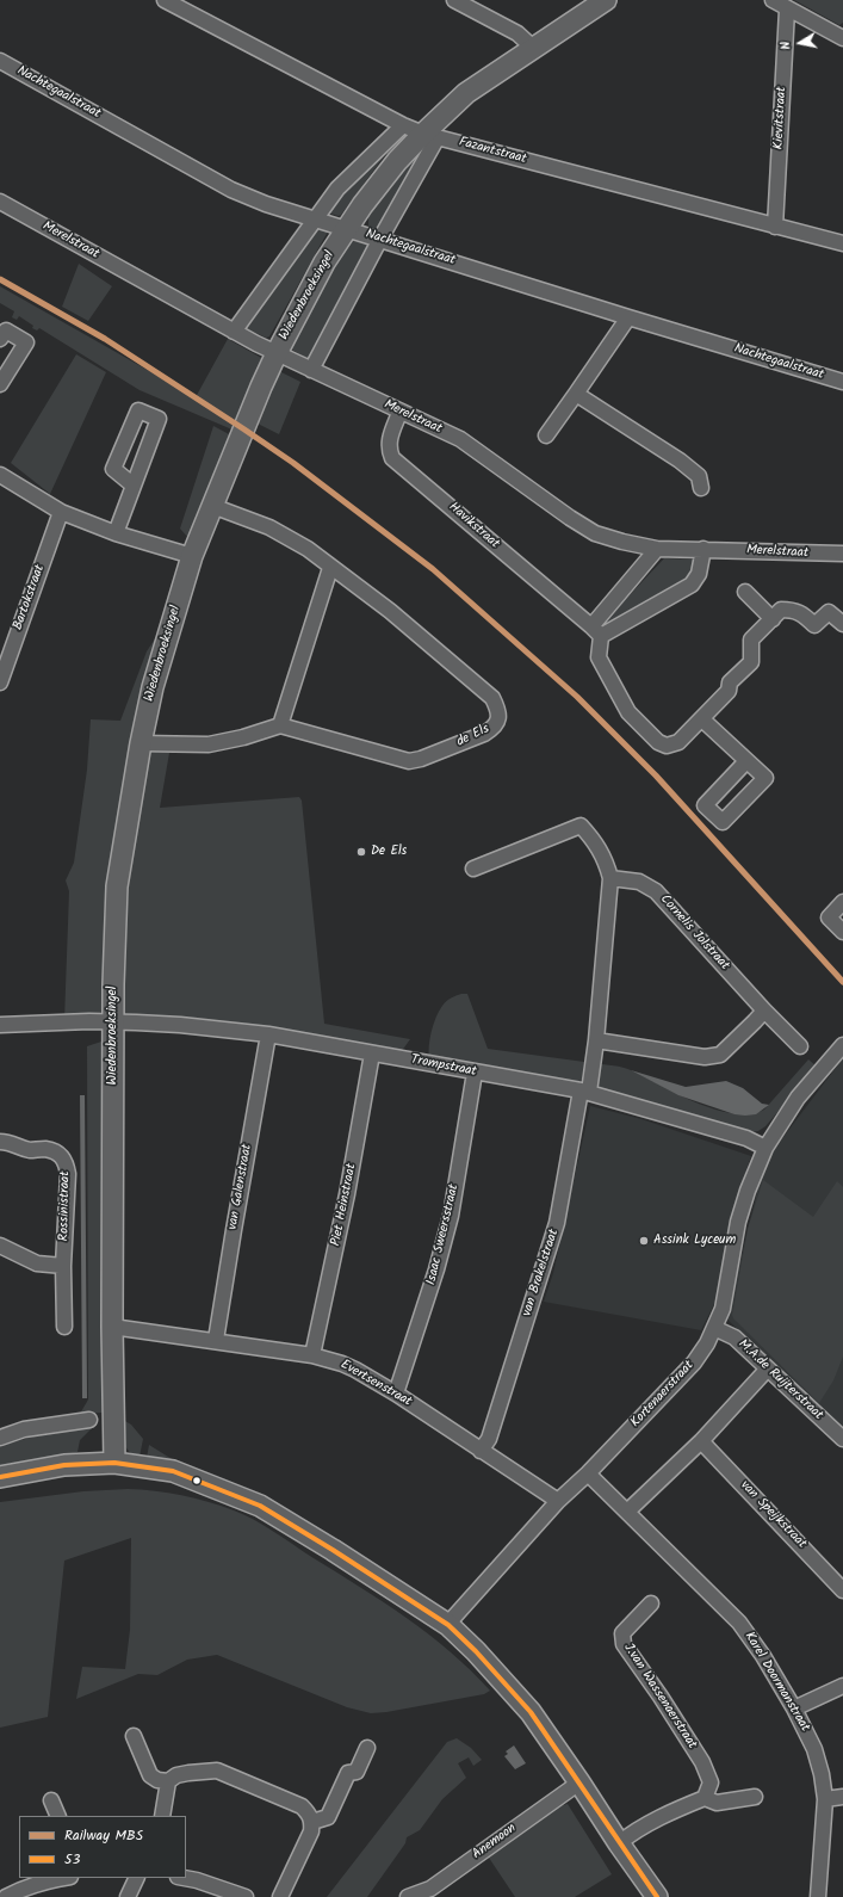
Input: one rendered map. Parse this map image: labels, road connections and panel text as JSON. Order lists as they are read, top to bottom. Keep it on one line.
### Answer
{"streets":{"street":["Nachtegaalstraat","Kievitstraat","Fazantstraat","Merelstraat","Wiedenbroeksingel","Havikstraat","Bartokstraat","de Els","Cornelis Jolstraat","Trompstraat","van Galenstraat","Piet Heinstraat","Rossinistraat","Isaac Sweersstraat","van Brakelstraat","M.A.de Ruijterstraat","Evertsenstraat","Kortenaerstraat","van Speijkstraat","Karel Doormanstraat","J.van Wassenaerstraat","Anemoon"]},"crossings":[["Nachtegaalstraat","Wiedenbroeksingel"],["Kievitstraat","Fazantstraat"],["Fazantstraat","Wiedenbroeksingel"],["Merelstraat","Wiedenbroeksingel"],["Merelstraat","Havikstraat"],["Wiedenbroeksingel","de Els"],["Wiedenbroeksingel","Trompstraat"],["Wiedenbroeksingel","Evertsenstraat"],["Trompstraat","van Galenstraat"],["Trompstraat","Piet Heinstraat"],["Trompstraat","Isaac Sweersstraat"],["Trompstraat","van Brakelstraat"],["Trompstraat","Kortenaerstraat"],["van Galenstraat","Evertsenstraat"],["Piet Heinstraat","Evertsenstraat"],["Isaac Sweersstraat","Evertsenstraat"],["van Brakelstraat","Evertsenstraat"],["M.A.de Ruijterstraat","Kortenaerstraat"],["Evertsenstraat","Kortenaerstraat"],["Kortenaerstraat","Karel Doormanstraat"]],"places":["De Els","Assink Lyceum"],"lines":["rail line MBS","transit line 53"],"legend":["Railway MBS","53"],"north":"left"}
